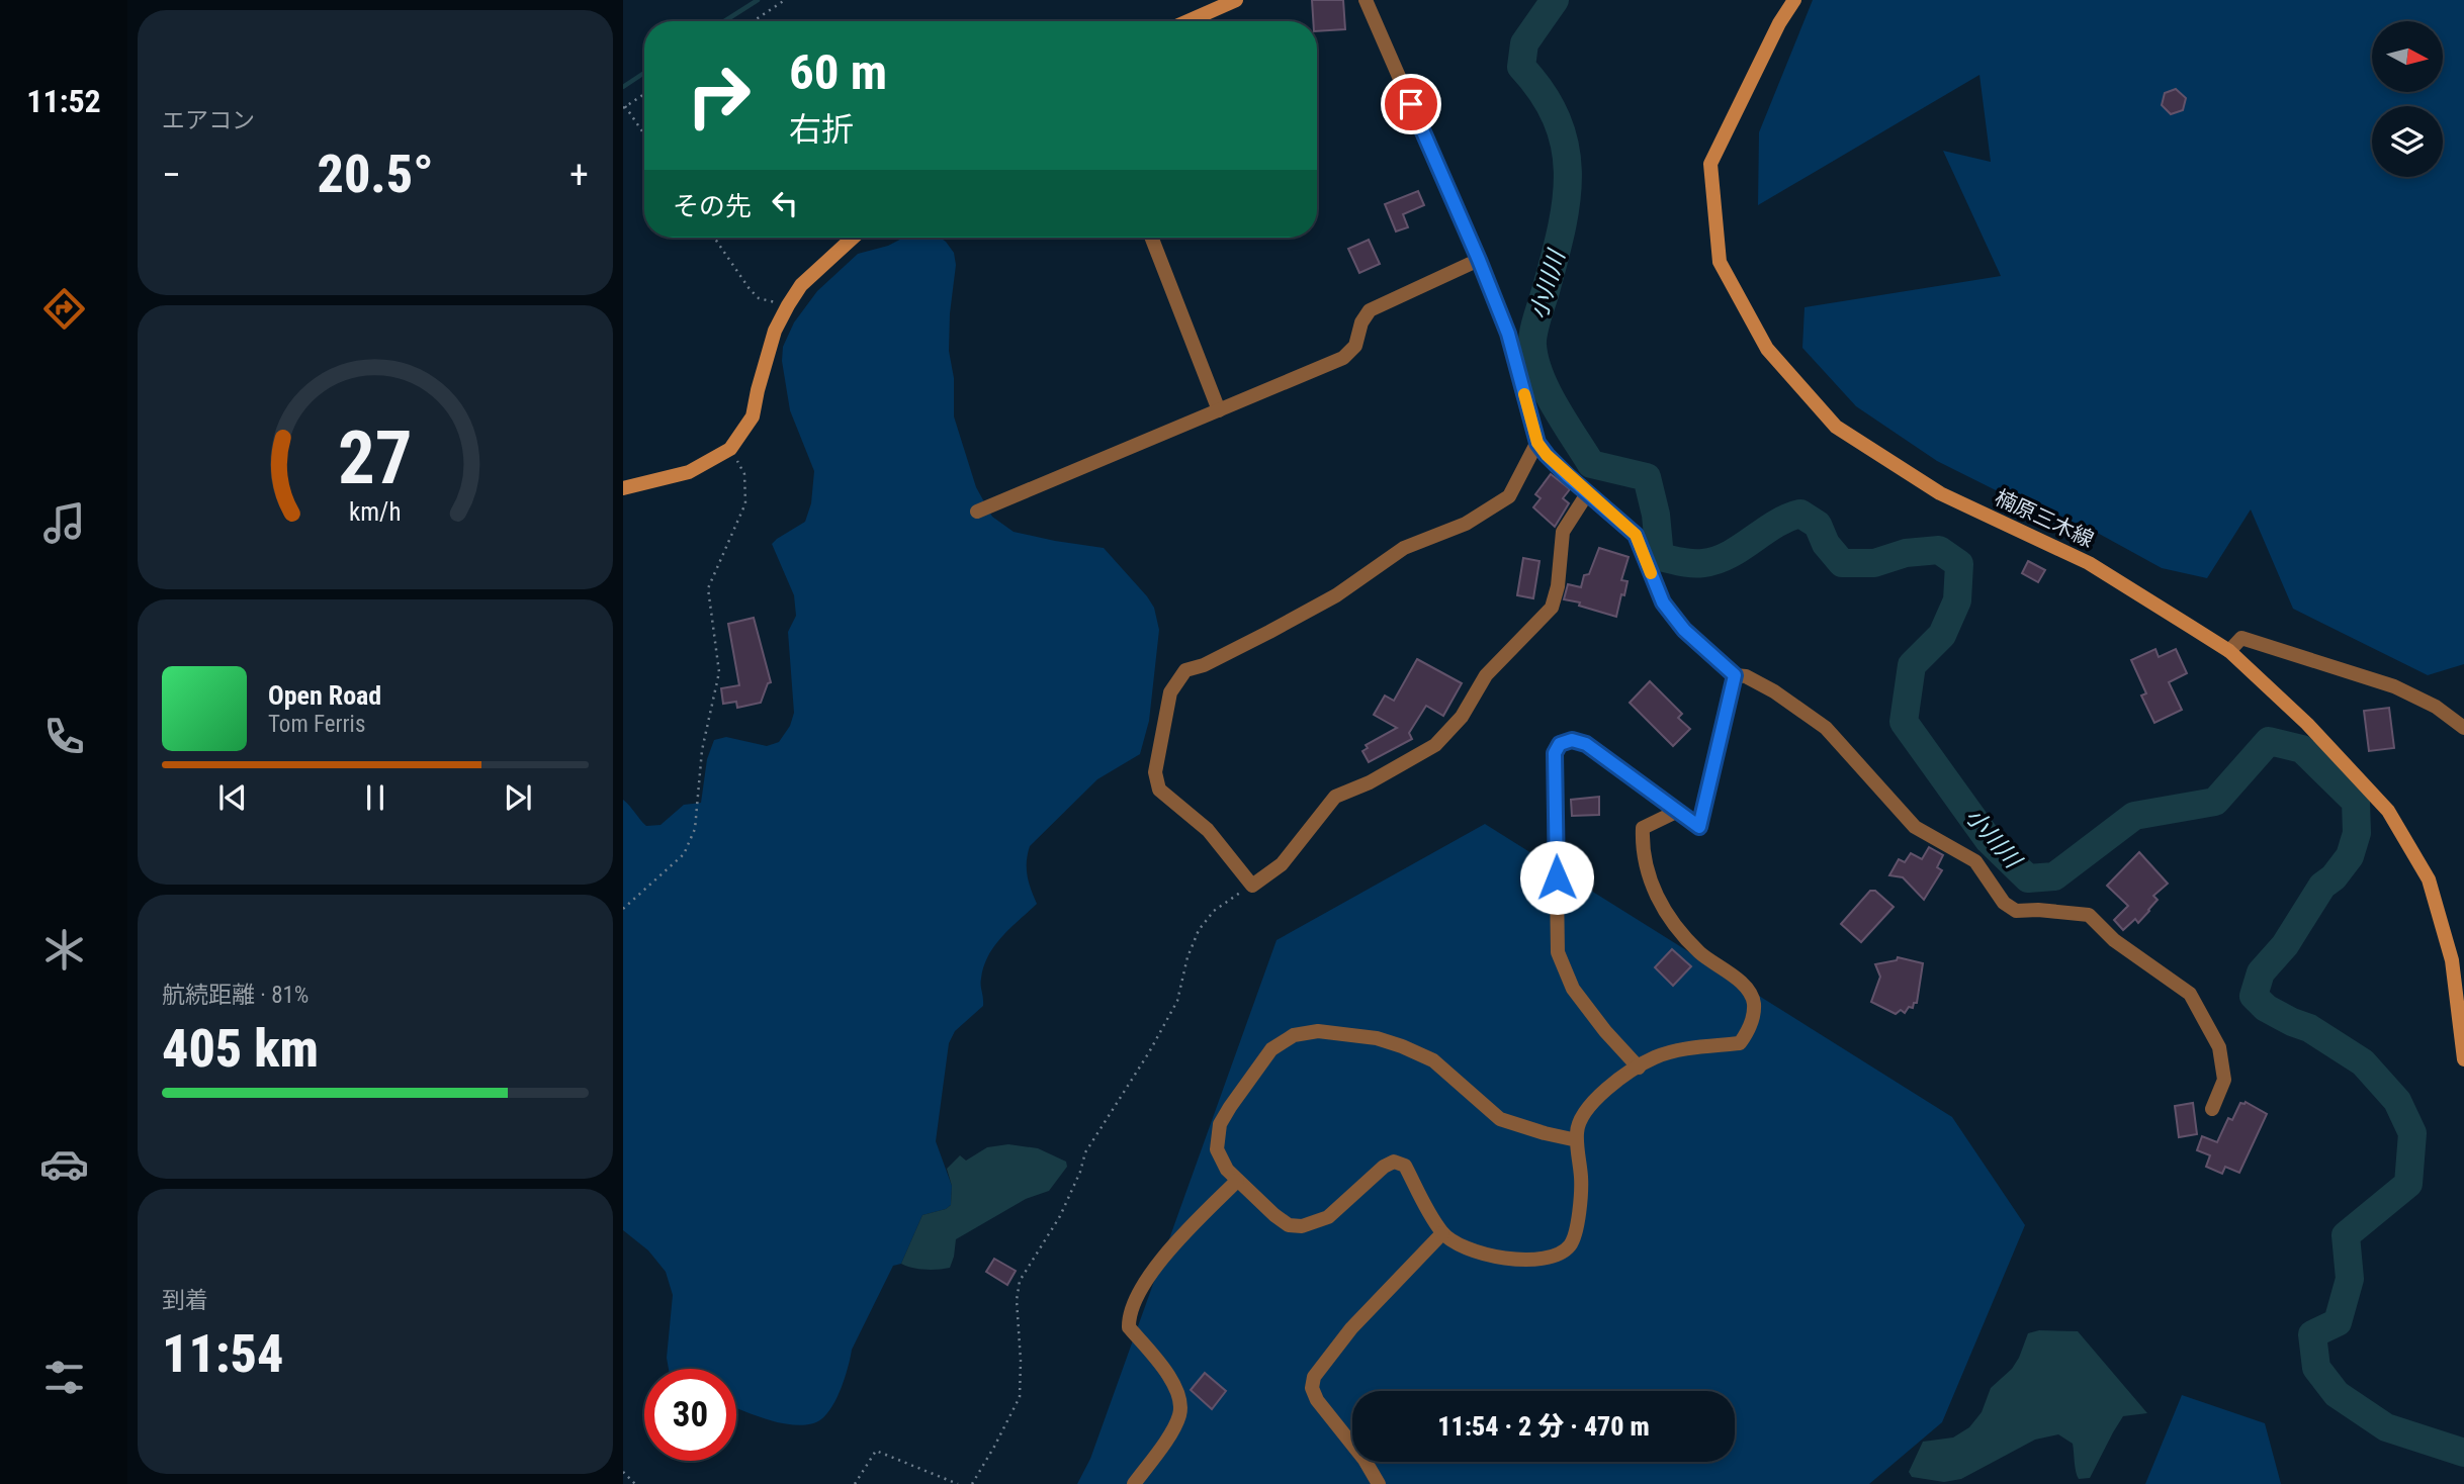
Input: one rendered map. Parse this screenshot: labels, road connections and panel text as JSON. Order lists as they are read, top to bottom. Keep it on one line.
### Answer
{"streets":{"main road":["楠原三木線"]},"water":["小川川"],"north":"right","page":{"tabs":"11:52","tile":["エアコン",["航続距離 · 81%","405 km"],["到着","11:54"]],"turn":["60 m","右折"],"heat":["−","20.5°","+"],"then":"その先","song":["Open Road","Tom Ferris"],"limit":"30","trip":"11:54 · 2 分 · 470 m","gauge":["27","km/h"]}}
